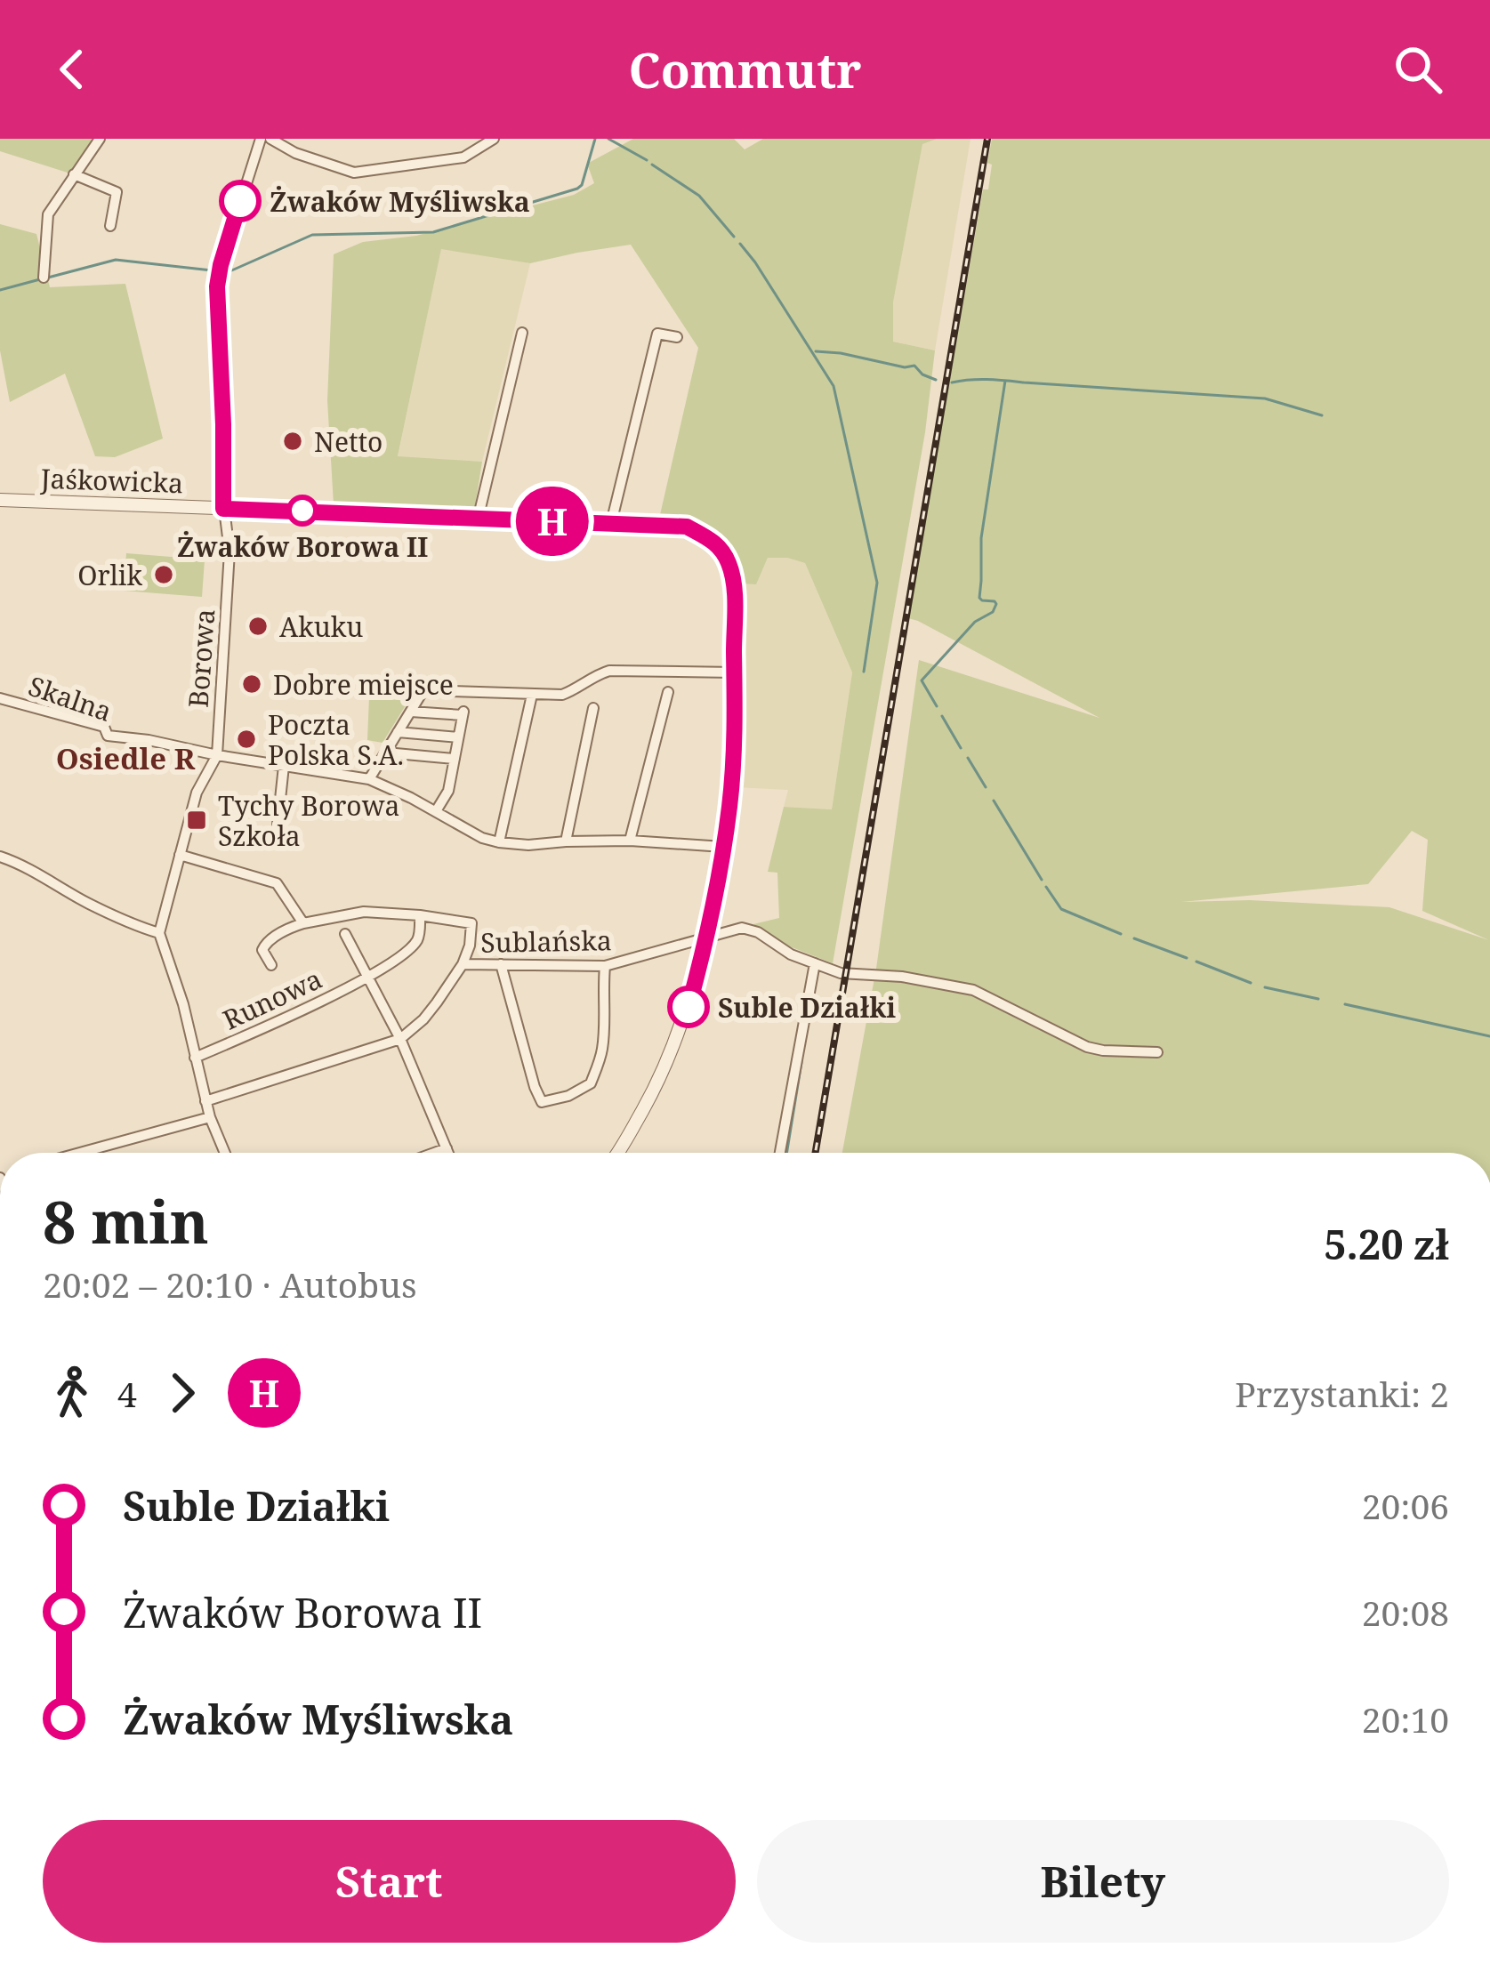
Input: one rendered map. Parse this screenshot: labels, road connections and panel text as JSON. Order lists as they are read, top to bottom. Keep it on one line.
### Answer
{"streets":{"street":["Jaśkowicka","Borowa","Skalna","Sublańska","Runowa"]},"crossings":[["Jaśkowicka","Borowa"],["Borowa","Skalna"],["Borowa","Runowa"],["Sublańska","Runowa"]],"districts":["Osiedle R"],"places":{"other":["Żwaków Myśliwska","Netto","Żwaków Borowa II","Orlik","Akuku","Dobre miejsce","Poczta Polska S.A.","Suble Działki"],"transit":["Tychy Borowa Szkoła"]},"lines":["bus line H"],"page":{"header":"Commutr","on_map":"H","heading":["8 min","20:02 – 20:10 · Autobus","5.20 zł"],"legs":["4","H","Przystanki: 2"],"list":[{"name":"Suble Działki","value":"20:06"},{"name":"Żwaków Borowa II","value":"20:08"},{"name":"Żwaków Myśliwska","value":"20:10"}],"buttons":["Start","Bilety"]}}
